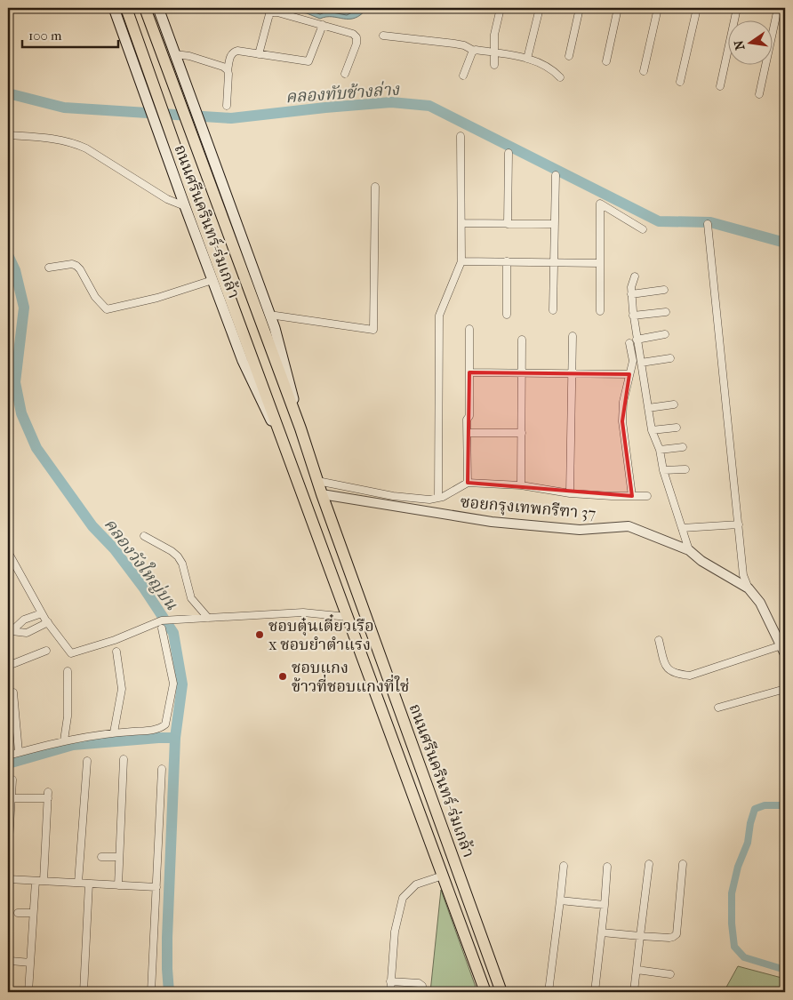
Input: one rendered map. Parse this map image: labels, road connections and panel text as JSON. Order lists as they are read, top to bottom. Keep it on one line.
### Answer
{"streets":{"main road":["ถนนศรีนครินทร์-ร่มเกล้า"],"street":["ซอยกรุงเทพกรีฑา 37"]},"crossings":[["ถนนศรีนครินทร์-ร่มเกล้า","ซอยกรุงเทพกรีฑา 37"]],"water":["คลองทับช้างล่าง","คลองวังใหญ่บน"],"places":["ชอบตุ๋นเตี๋ยวเรือ x ชอบยำตำแรง","ชอบแกง ข้าวที่ชอบแกงที่ใช่"],"scale_bar":"100 m","north":"left"}
